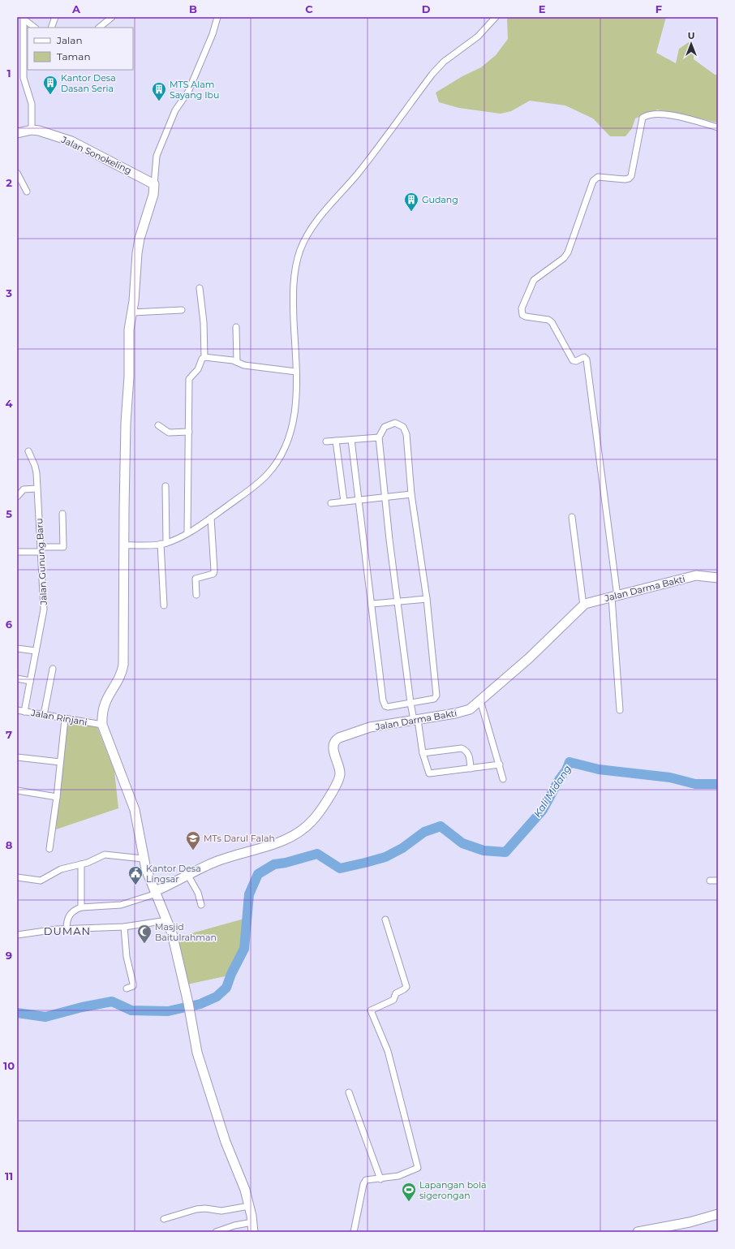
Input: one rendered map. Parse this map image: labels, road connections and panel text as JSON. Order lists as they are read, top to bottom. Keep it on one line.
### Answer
{"streets":{"street":["Jalan Sonokeling","Jalan Gunung Baru","Jalan Darma Bakti","Jalan Rinjani"]},"crossings":[["Jalan Gunung Baru","Jalan Rinjani"]],"districts":["DUMAN"],"water":["Kali Midang"],"places":{"building":["Kantor Desa Dasan Seria","MTS Alam Sayang Ibu","Gudang"],"school or university":["MTs Darul Falah"],"public building":["Kantor Desa Lingsar"],"mosque":["Masjid Baitulrahman"],"sports":["Lapangan bola sigerongan"]},"legend":["Jalan","Taman"],"north":"top","grid":{"columns":["A","B","C","D","E","F"],"rows":["1","2","3","4","5","6","7","8","9","10","11"]}}
